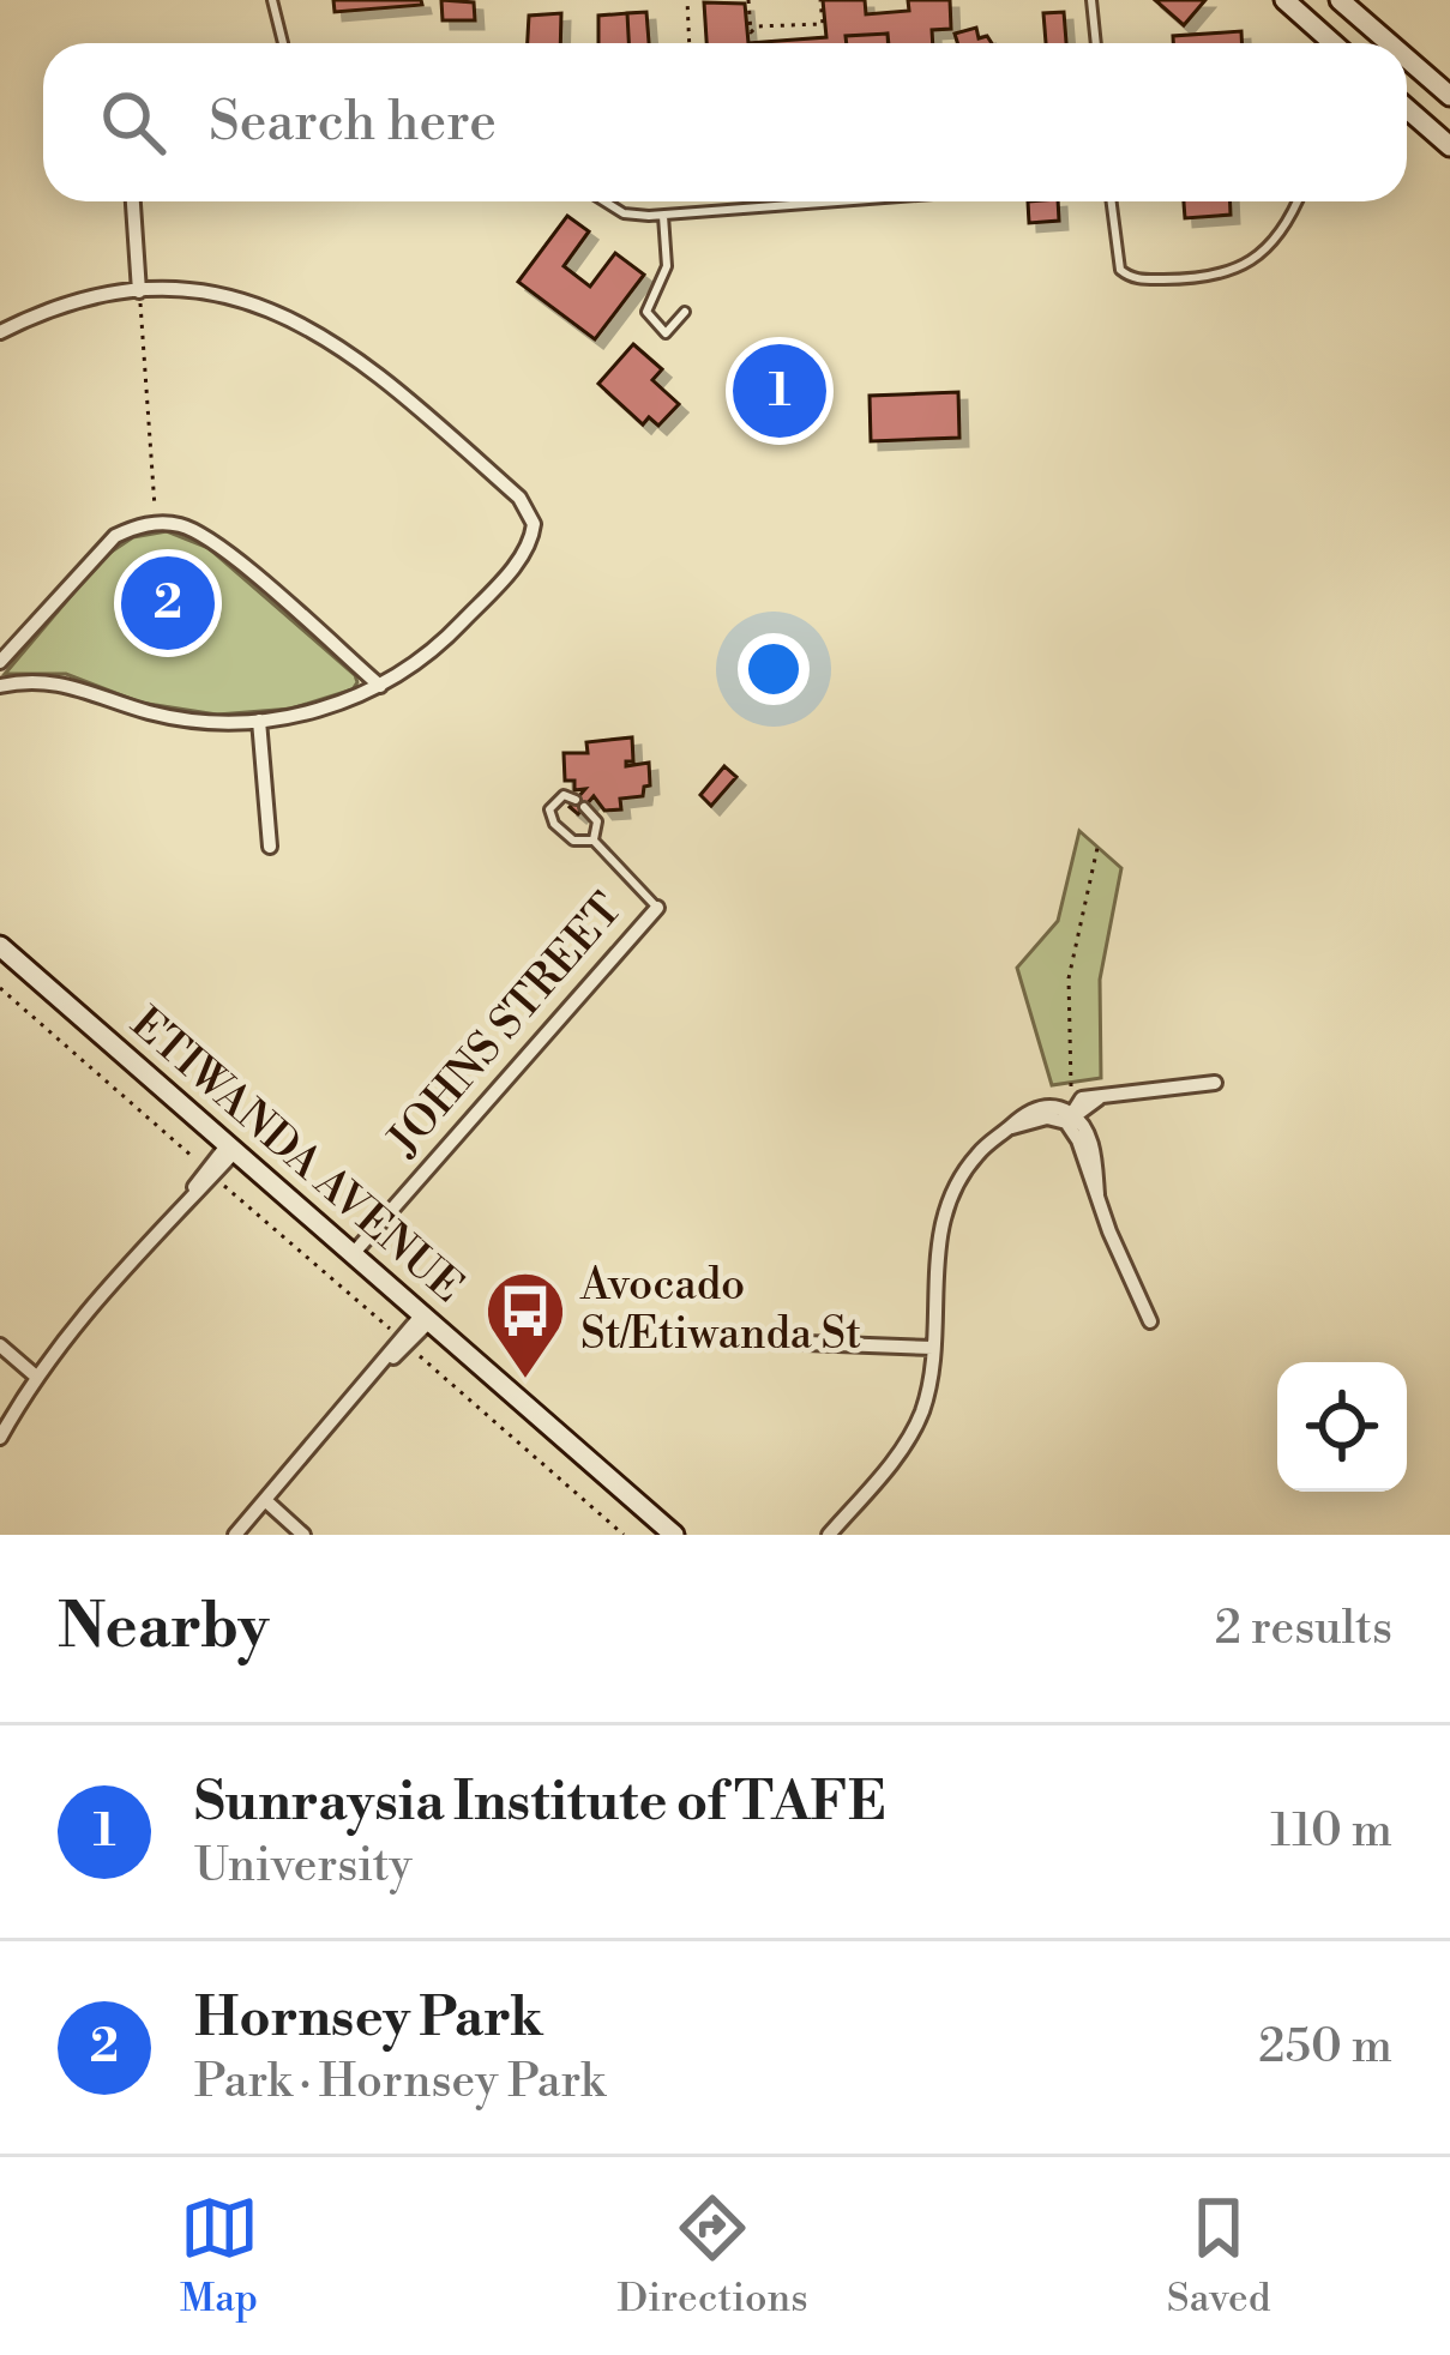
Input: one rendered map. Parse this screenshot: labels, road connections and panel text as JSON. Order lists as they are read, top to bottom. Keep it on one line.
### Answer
{"streets":{"street":["JOHNS STREET","ETIWANDA AVENUE"]},"crossings":[["JOHNS STREET","ETIWANDA AVENUE"]],"places":{"bus stop":["Avocado St/Etiwanda St"]},"page":{"search":"Search here","pins":["1","2"],"heading":["Nearby","2 results"],"list":[{"mark":"1","name":"Sunraysia Institute of TAFE","note":"University","value":"110 m"},{"mark":"2","name":"Hornsey Park","note":"Park · Hornsey Park","value":"250 m"}],"nav":["Map","Directions","Saved"]}}
